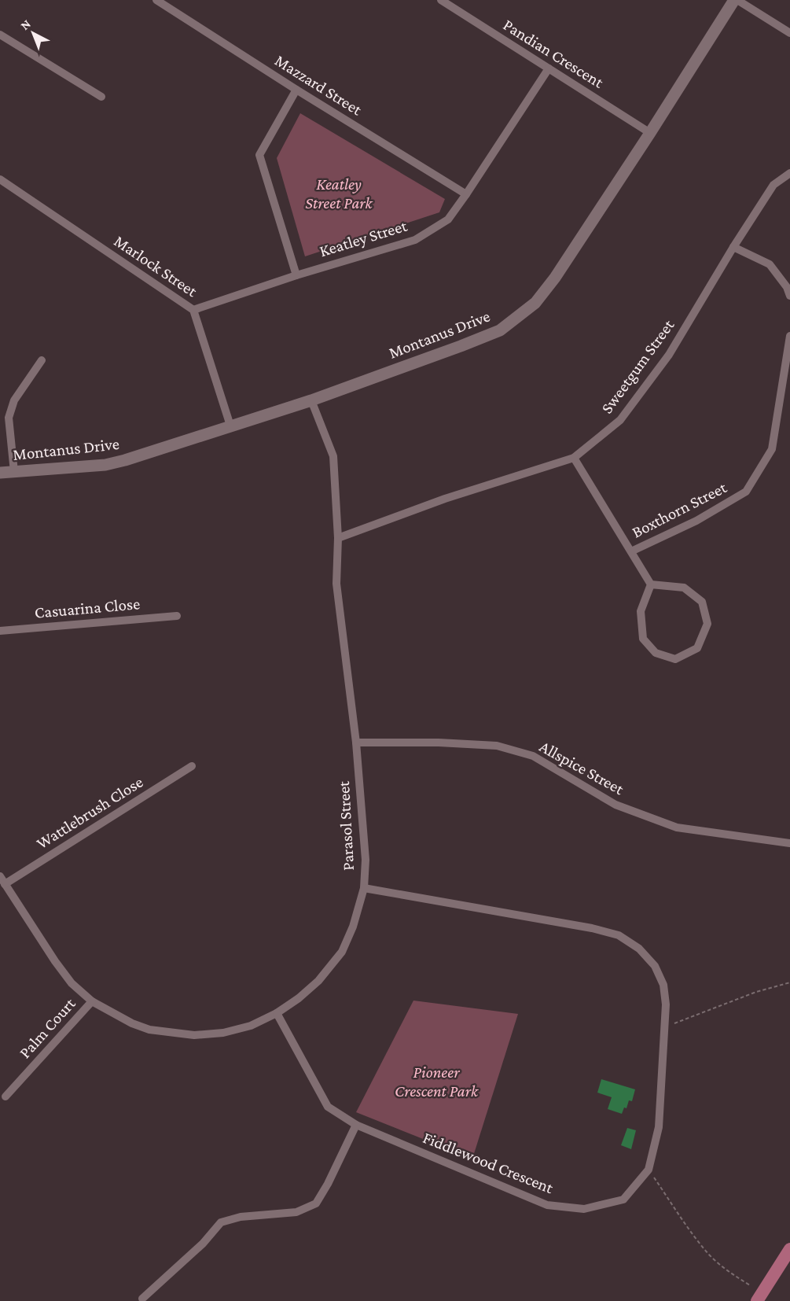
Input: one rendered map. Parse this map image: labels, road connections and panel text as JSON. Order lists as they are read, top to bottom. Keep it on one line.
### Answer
{"streets":{"street":["Pandian Crescent","Mazzard Street","Keatley Street","Marlock Street","Montanus Drive","Sweetgum Street","Boxthorn Street","Casuarina Close","Allspice Street","Wattlebrush Close","Parasol Street","Palm Court","Fiddlewood Crescent"]},"crossings":[["Pandian Crescent","Keatley Street"],["Pandian Crescent","Montanus Drive"],["Mazzard Street","Keatley Street"],["Keatley Street","Marlock Street"],["Marlock Street","Montanus Drive"],["Montanus Drive","Parasol Street"],["Sweetgum Street","Parasol Street"],["Allspice Street","Parasol Street"],["Wattlebrush Close","Parasol Street"],["Parasol Street","Palm Court"],["Parasol Street","Fiddlewood Crescent"]],"parks":["Keatley Street Park","Pioneer Crescent Park"],"north":"top left"}
